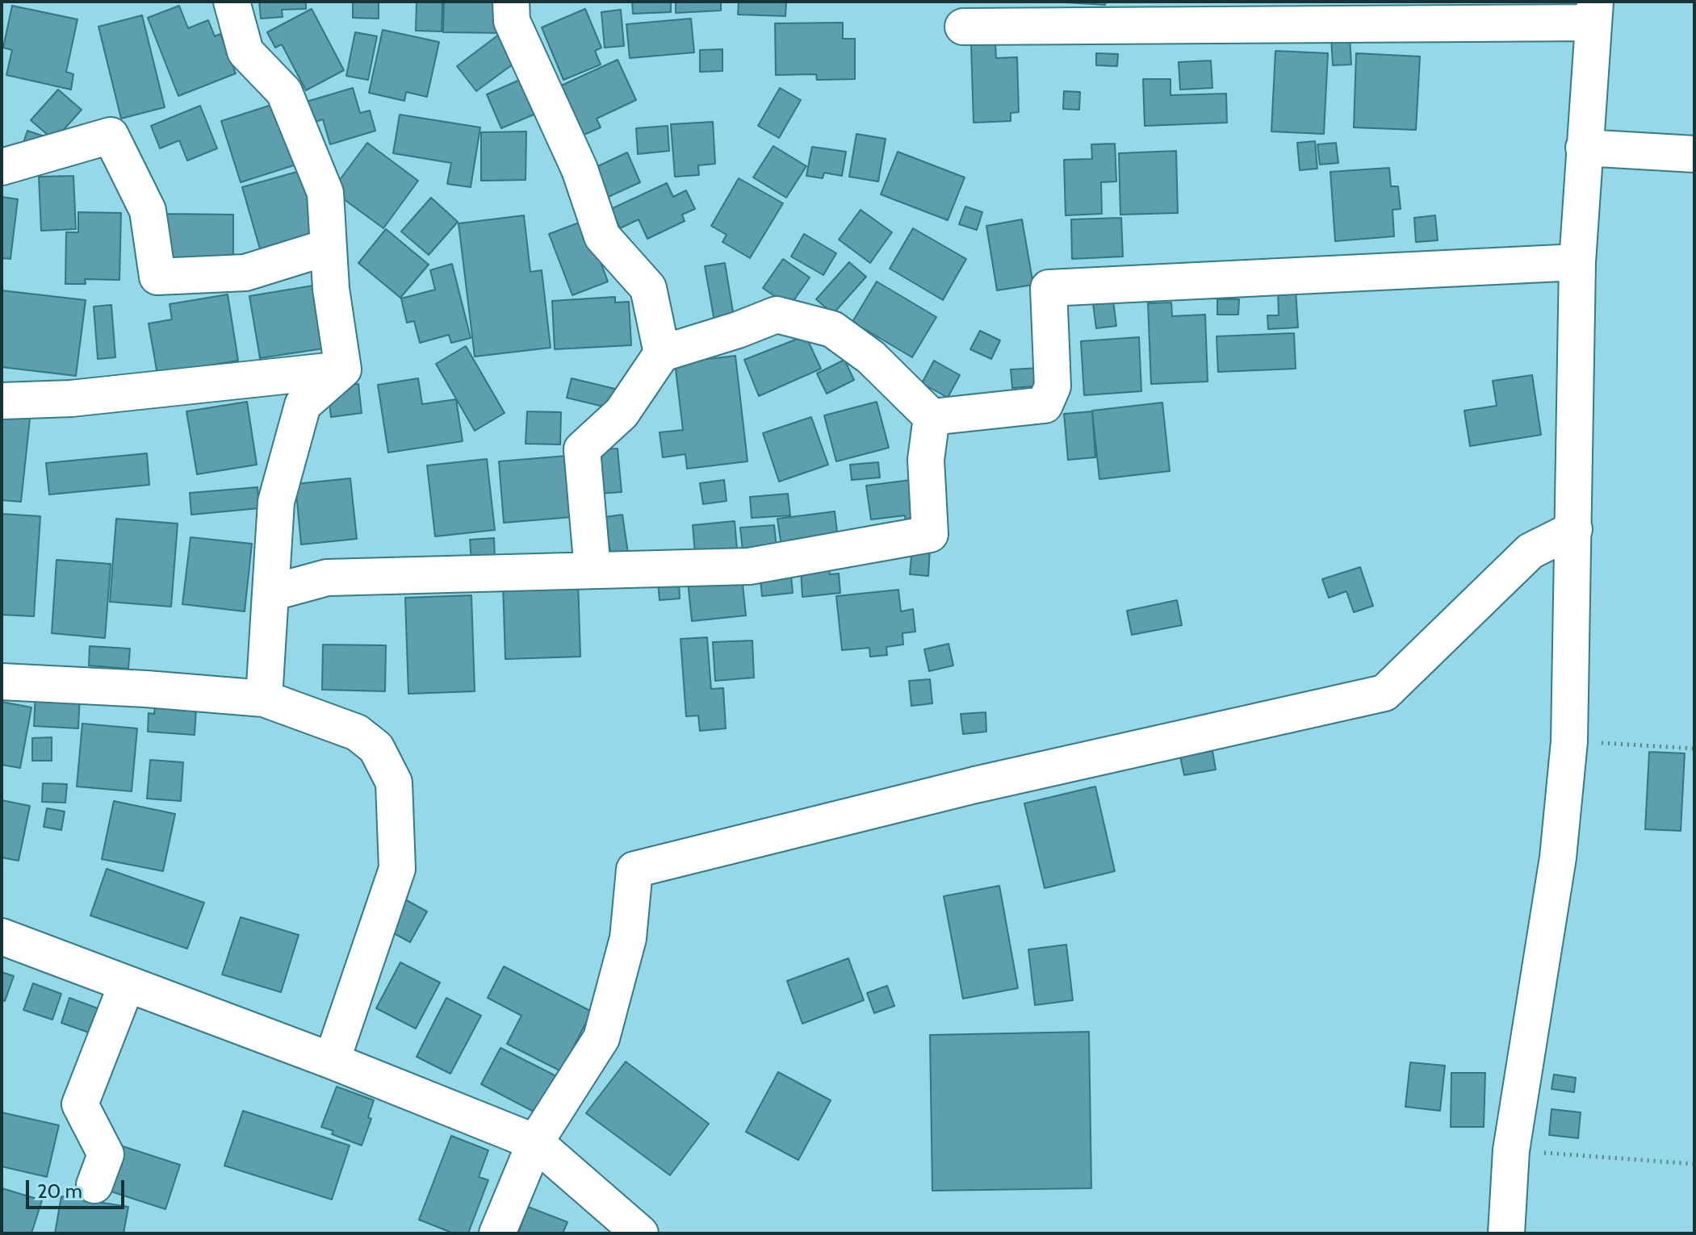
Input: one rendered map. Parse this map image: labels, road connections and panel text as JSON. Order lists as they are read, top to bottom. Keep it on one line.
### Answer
{"scale_bar":"20 m"}
